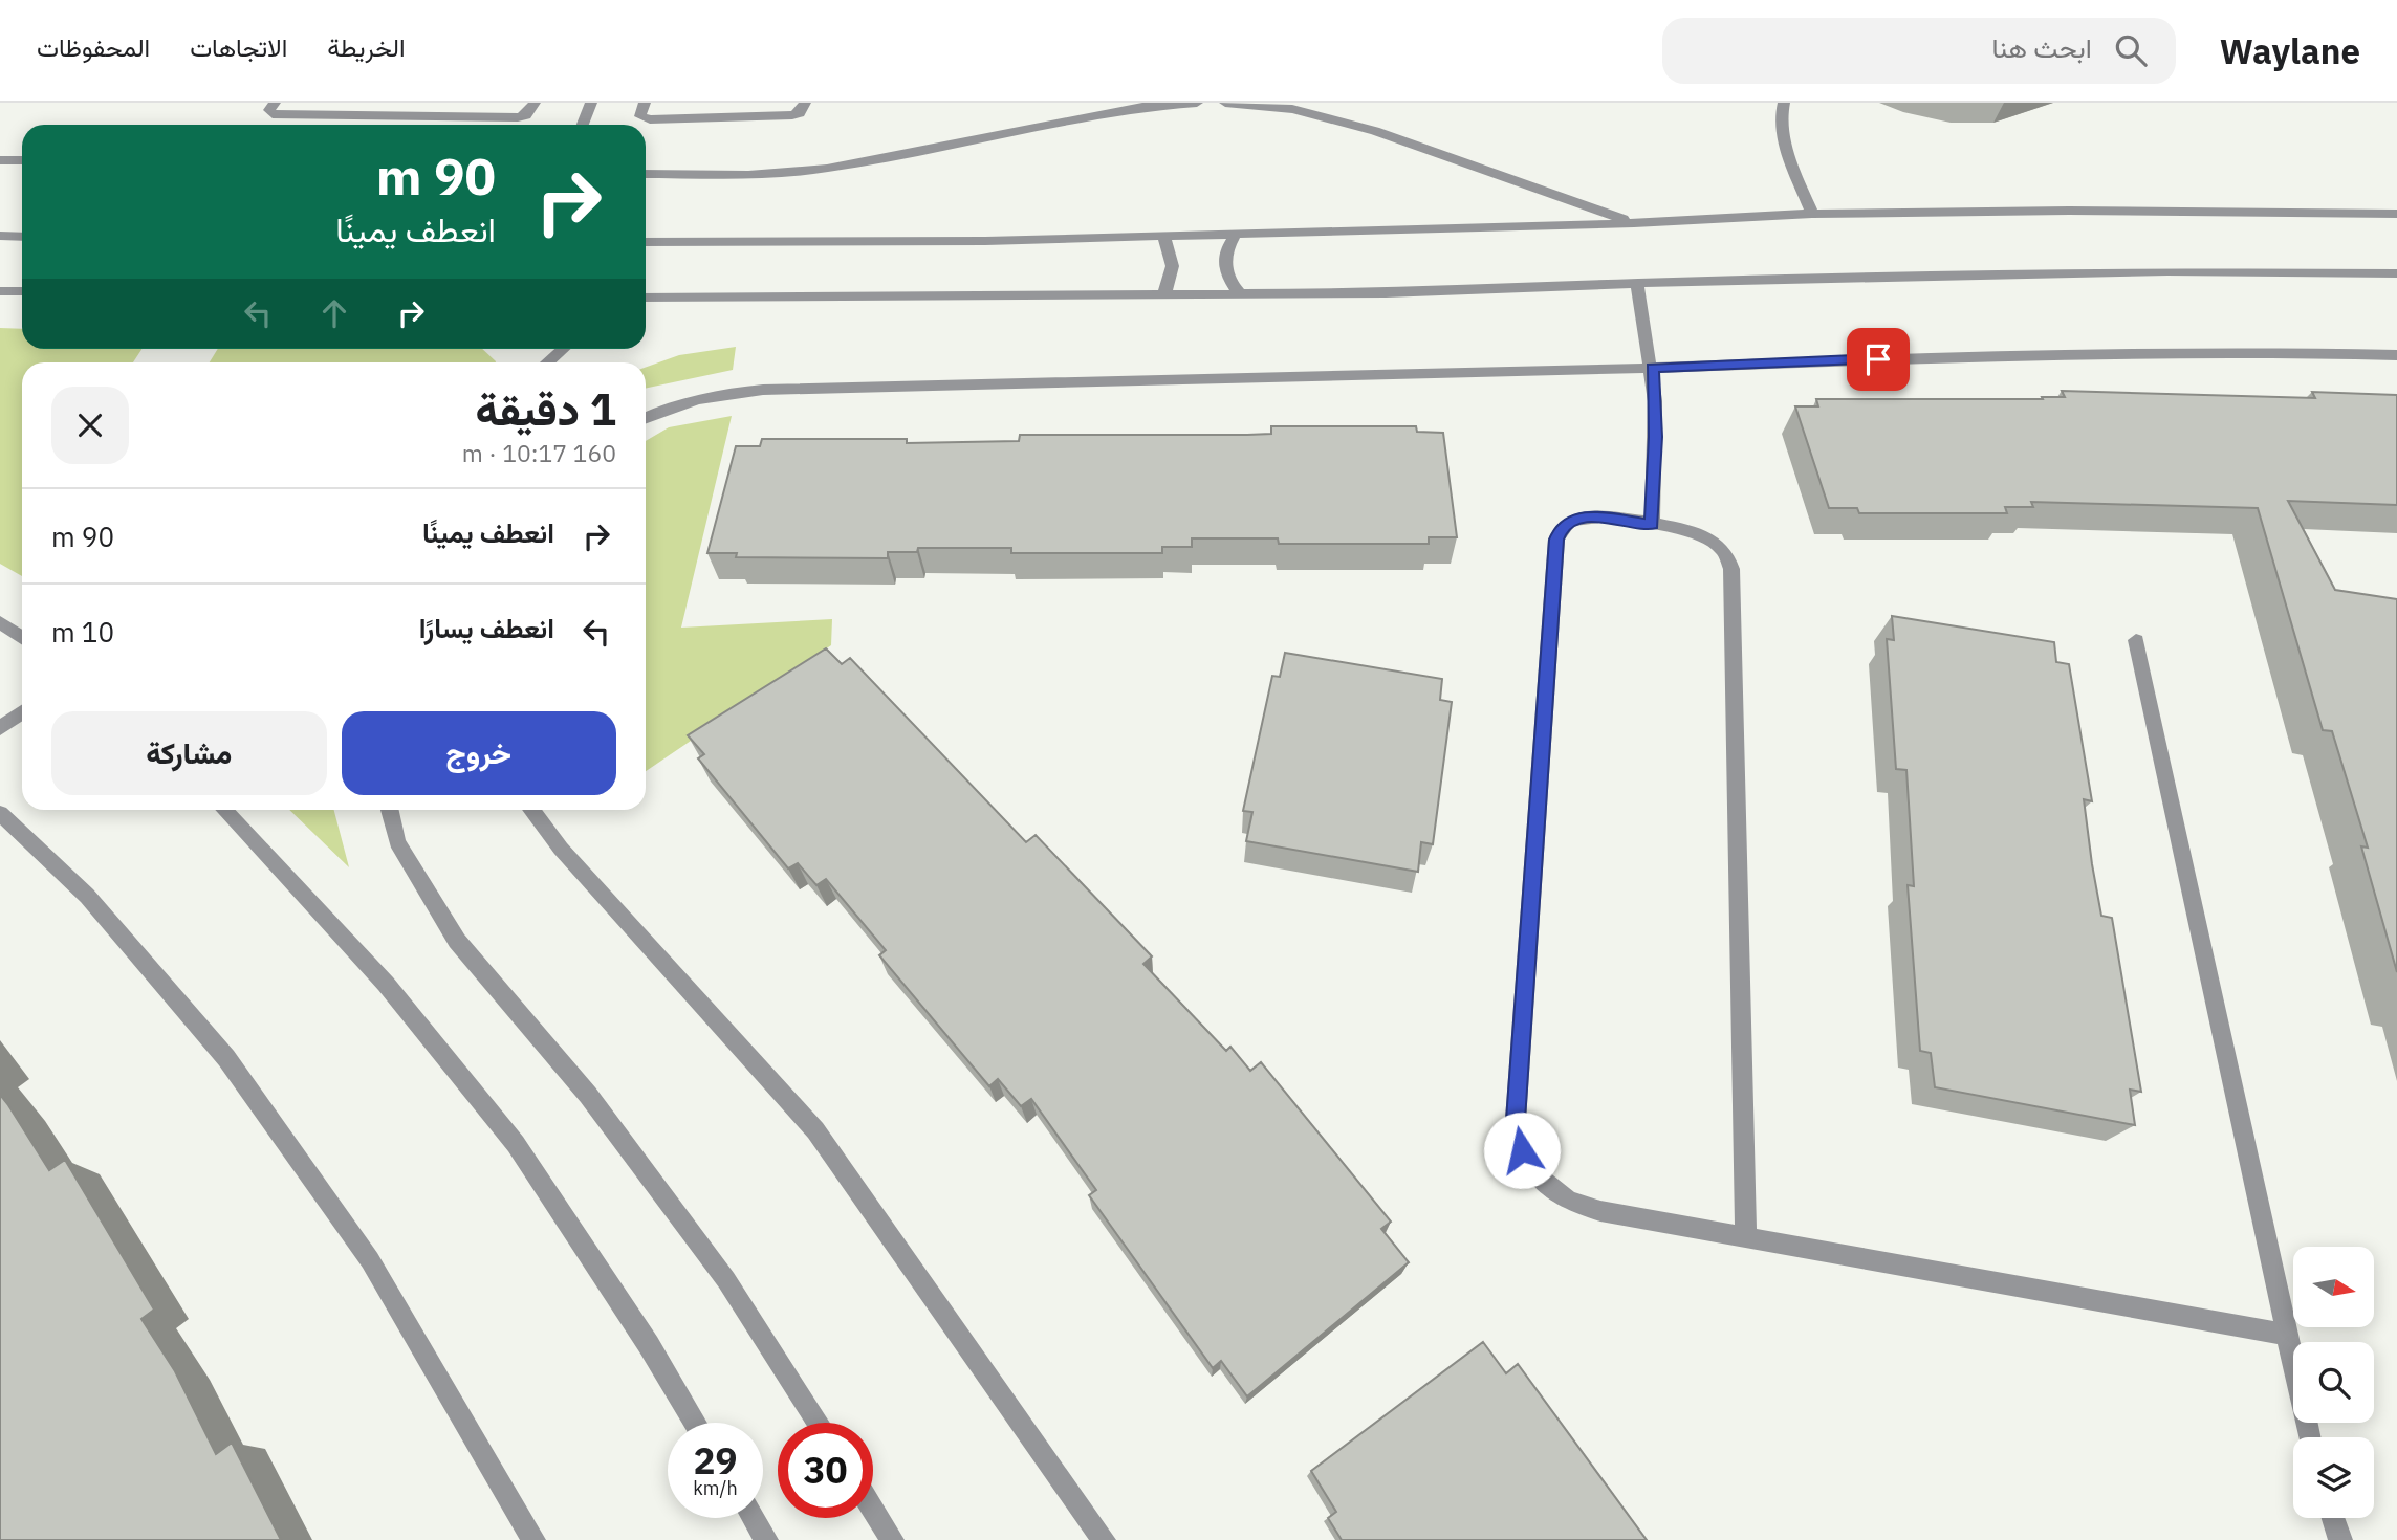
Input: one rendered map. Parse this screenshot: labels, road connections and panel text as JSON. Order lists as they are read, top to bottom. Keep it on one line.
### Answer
{"north":"right","page":{"header":"Waylane","search":"ابحث هنا","nav":["الخريطة","الاتجاهات","المحفوظات"],"turn":["90 m","انعطف يمينًا"],"heading":["1 دقيقة","160 m · 10:17"],"list":[{"name":"انعطف يمينًا","value":"90 m"},{"name":"انعطف يسارًا","value":"10 m"}],"buttons":["خروج","مشاركة"],"speed":"29 km/h","limit":"30"}}
